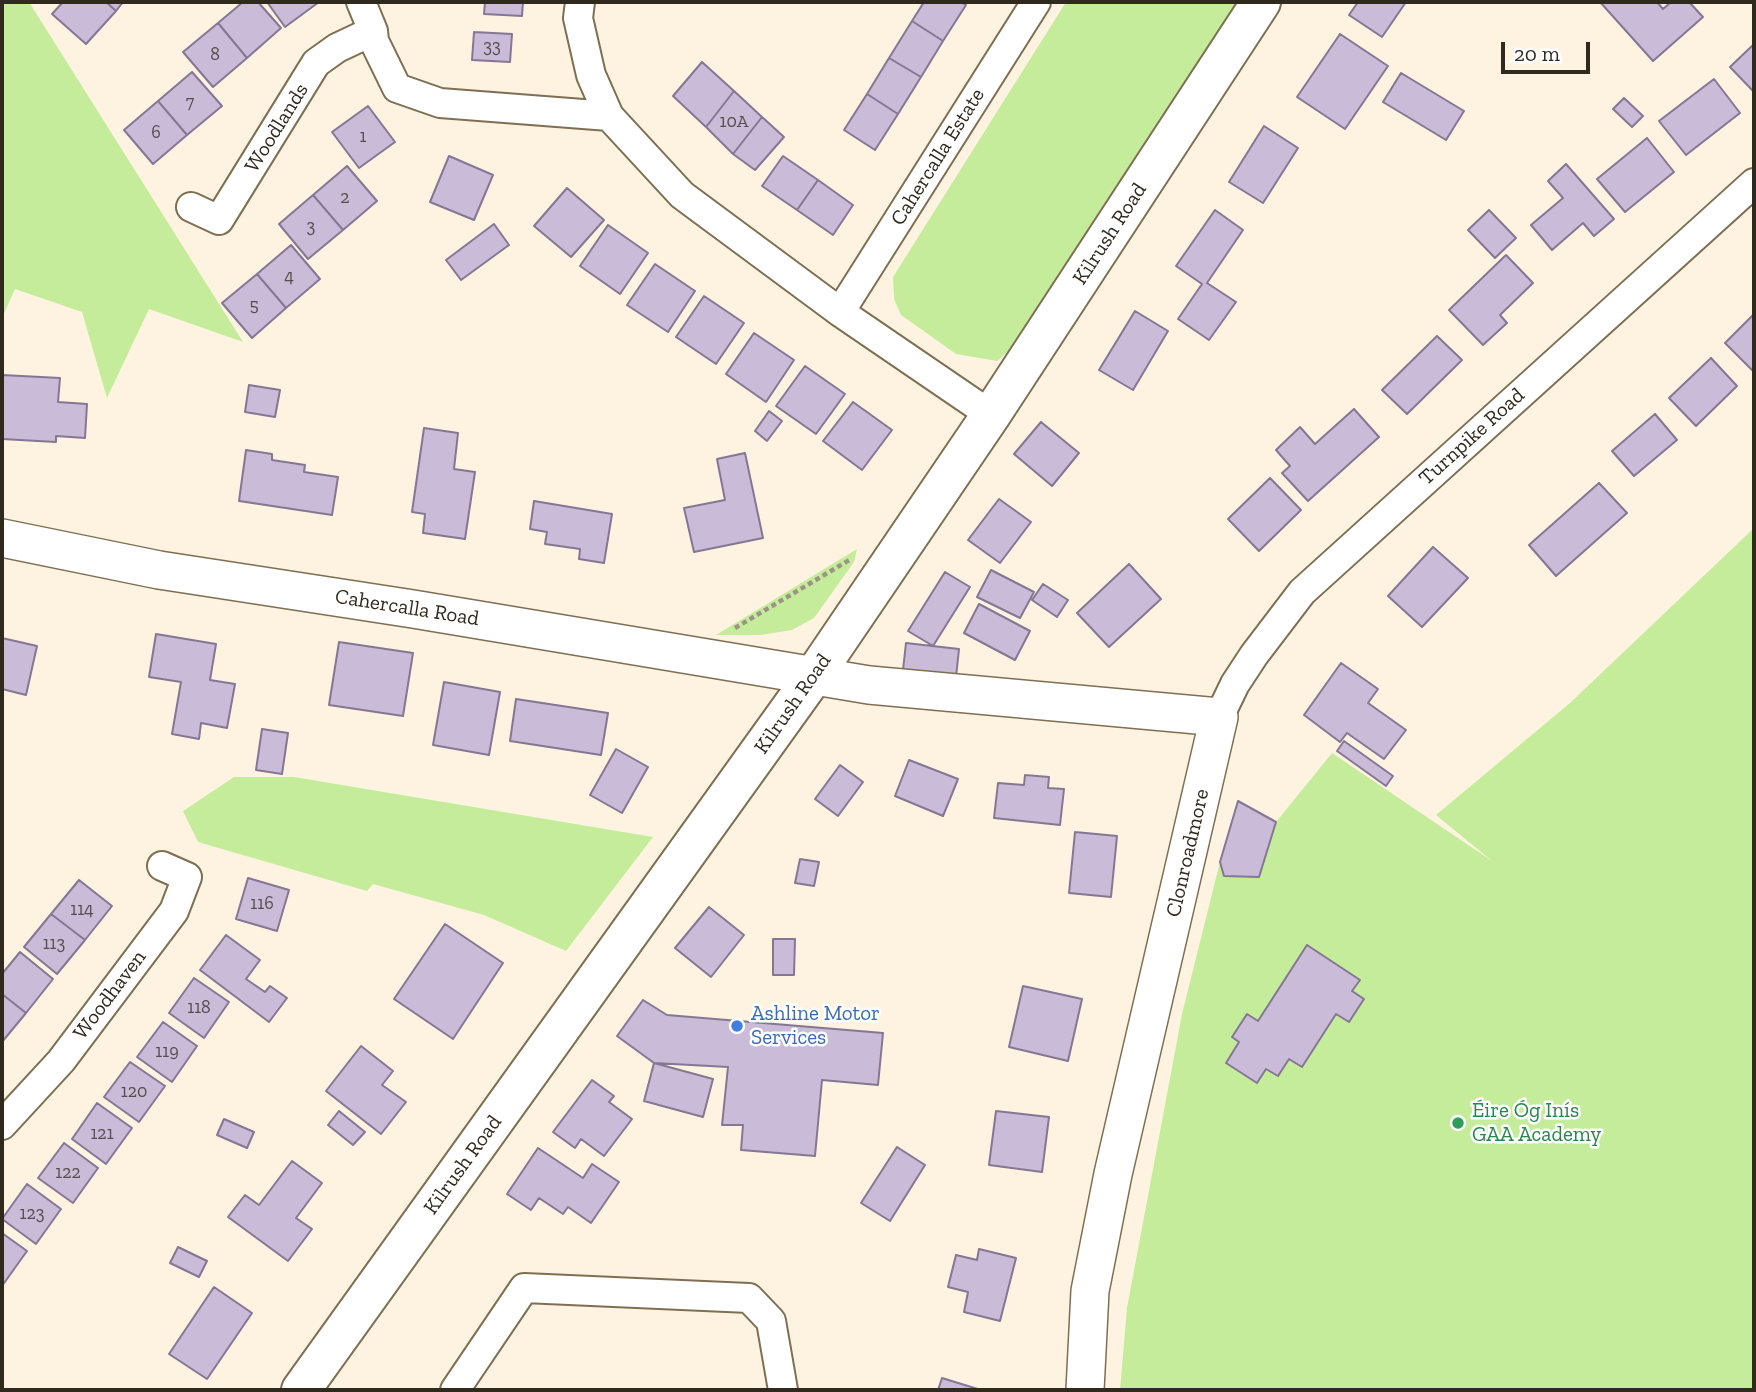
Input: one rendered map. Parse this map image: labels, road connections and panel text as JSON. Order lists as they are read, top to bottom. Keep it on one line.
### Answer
{"streets":{"main road":["Kilrush Road"],"street":["Woodlands","Cahercalla Estate","Turnpike Road","Cahercalla Road","Clonroadmore","Woodhaven"]},"crossings":[["Kilrush Road","Cahercalla Road"],["Turnpike Road","Clonroadmore"]],"places":["Ashline Motor Services","Éire Óg Inís GAA Academy"],"house_numbers":["33","8","7","10A","6","1","2","3","4","5","116","114","113","118","119","120","121","122","123"],"scale_bar":"20 m"}
